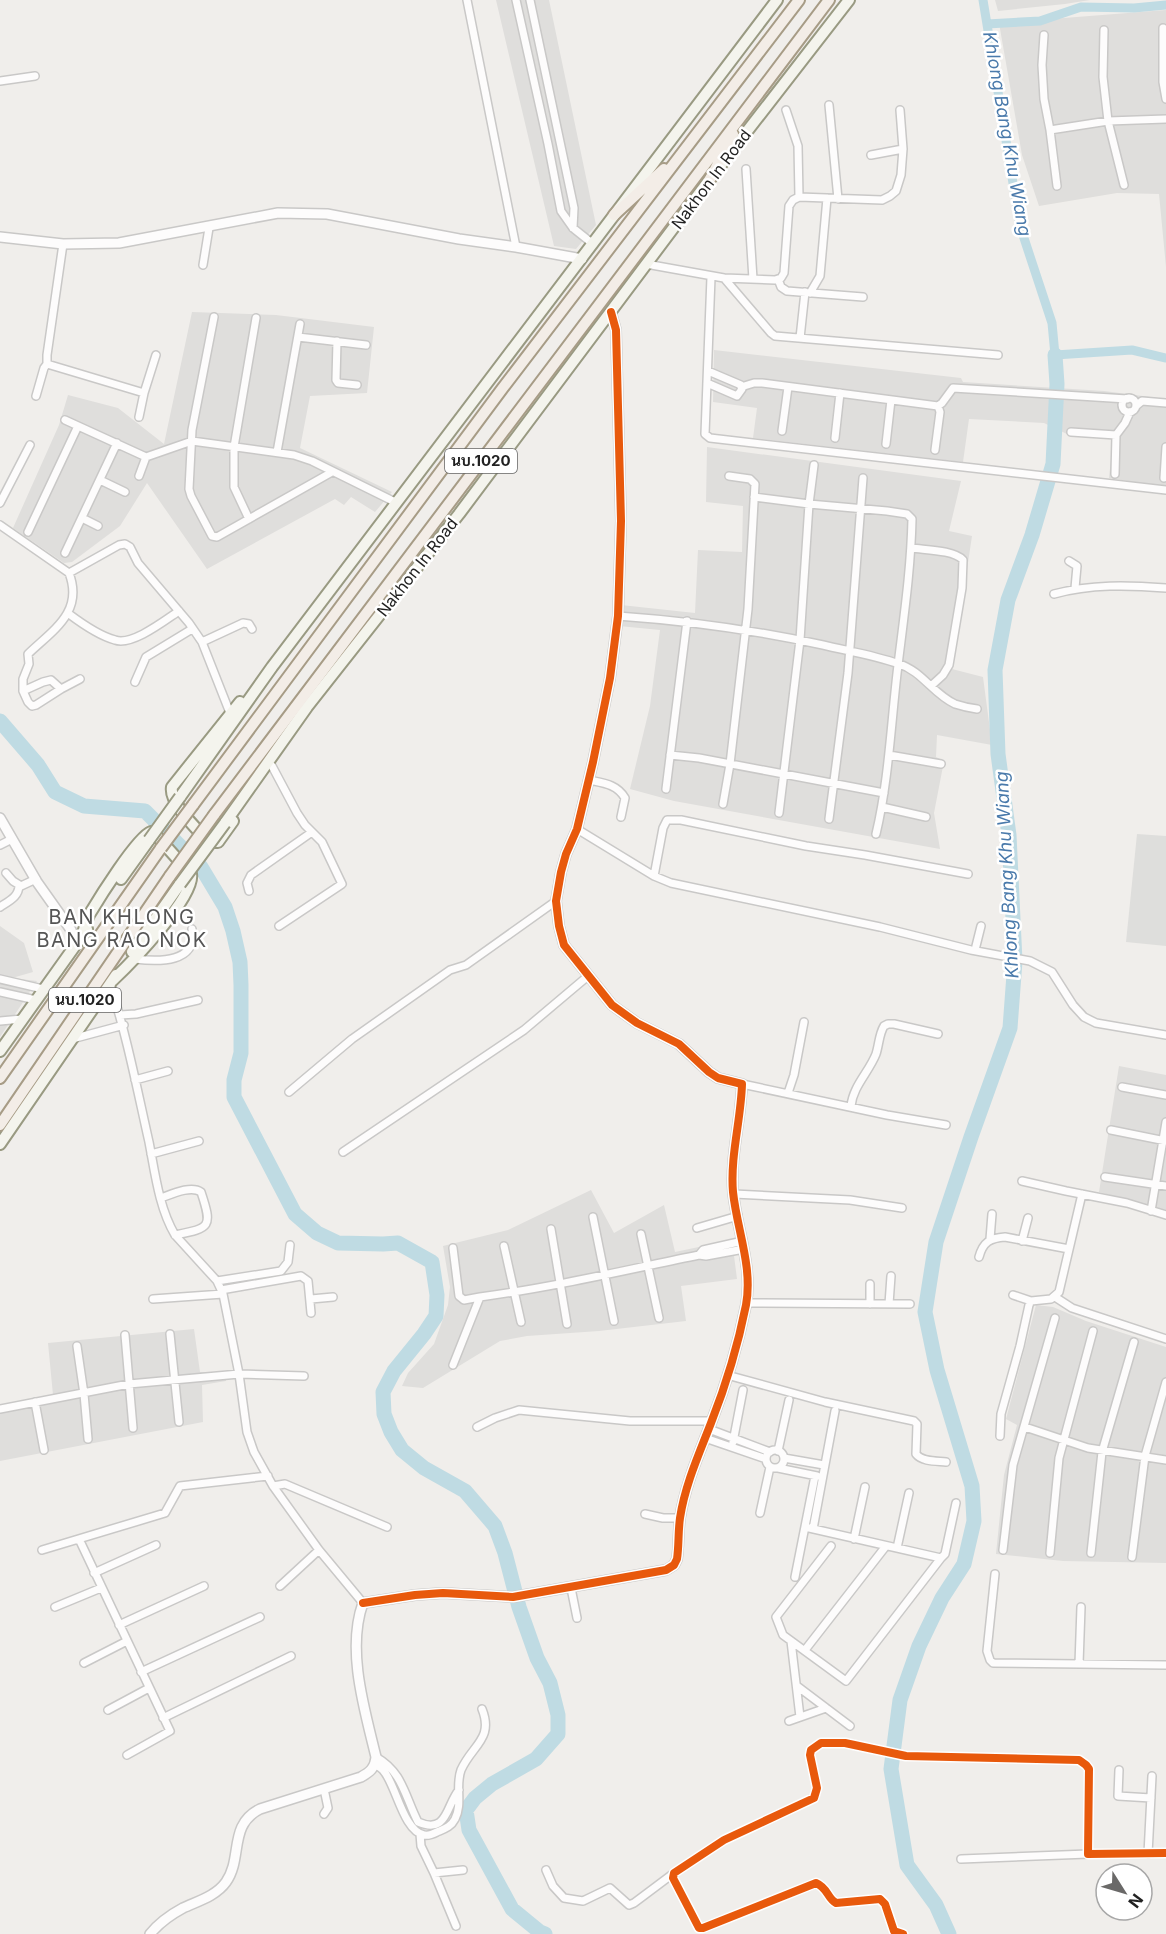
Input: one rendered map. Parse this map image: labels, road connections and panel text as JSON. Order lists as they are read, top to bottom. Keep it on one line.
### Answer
{"streets":{"main road":["Nakhon In Road","นบ.1020"]},"districts":["BAN KHLONG BANG RAO NOK"],"water":["Khlong Bang Khu Wiang"],"north":"bottom right"}
